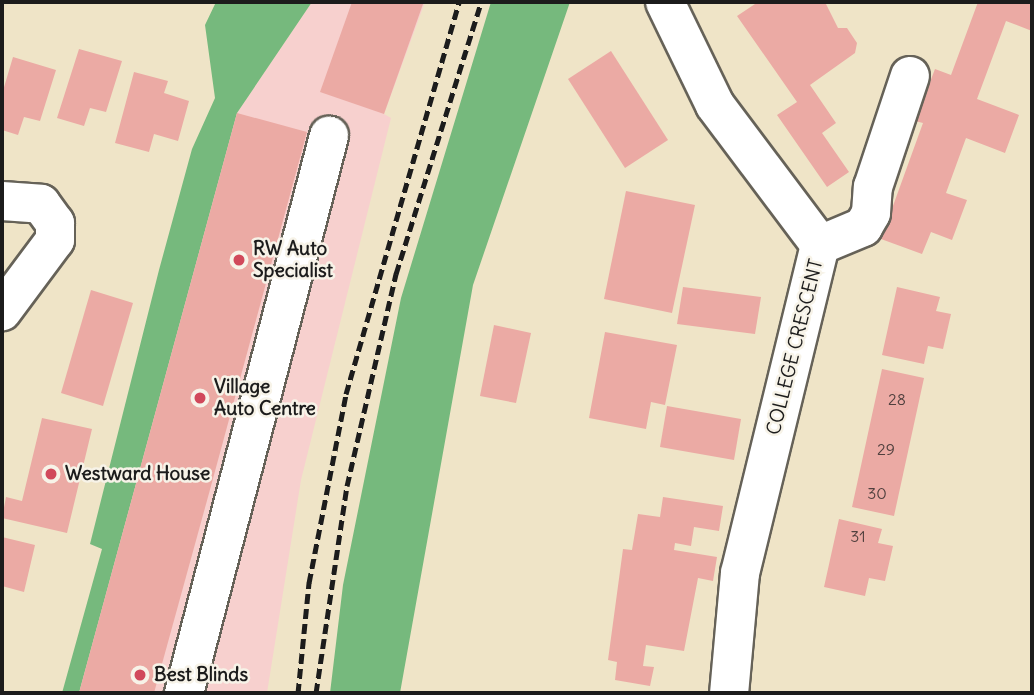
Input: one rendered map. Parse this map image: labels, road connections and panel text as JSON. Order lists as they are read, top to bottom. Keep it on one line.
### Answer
{"streets":{"street":["COLLEGE CRESCENT"]},"places":["RW Auto Specialist","Village Auto Centre","Westward House","Best Blinds"],"house_numbers":["28","29","30","31"]}
